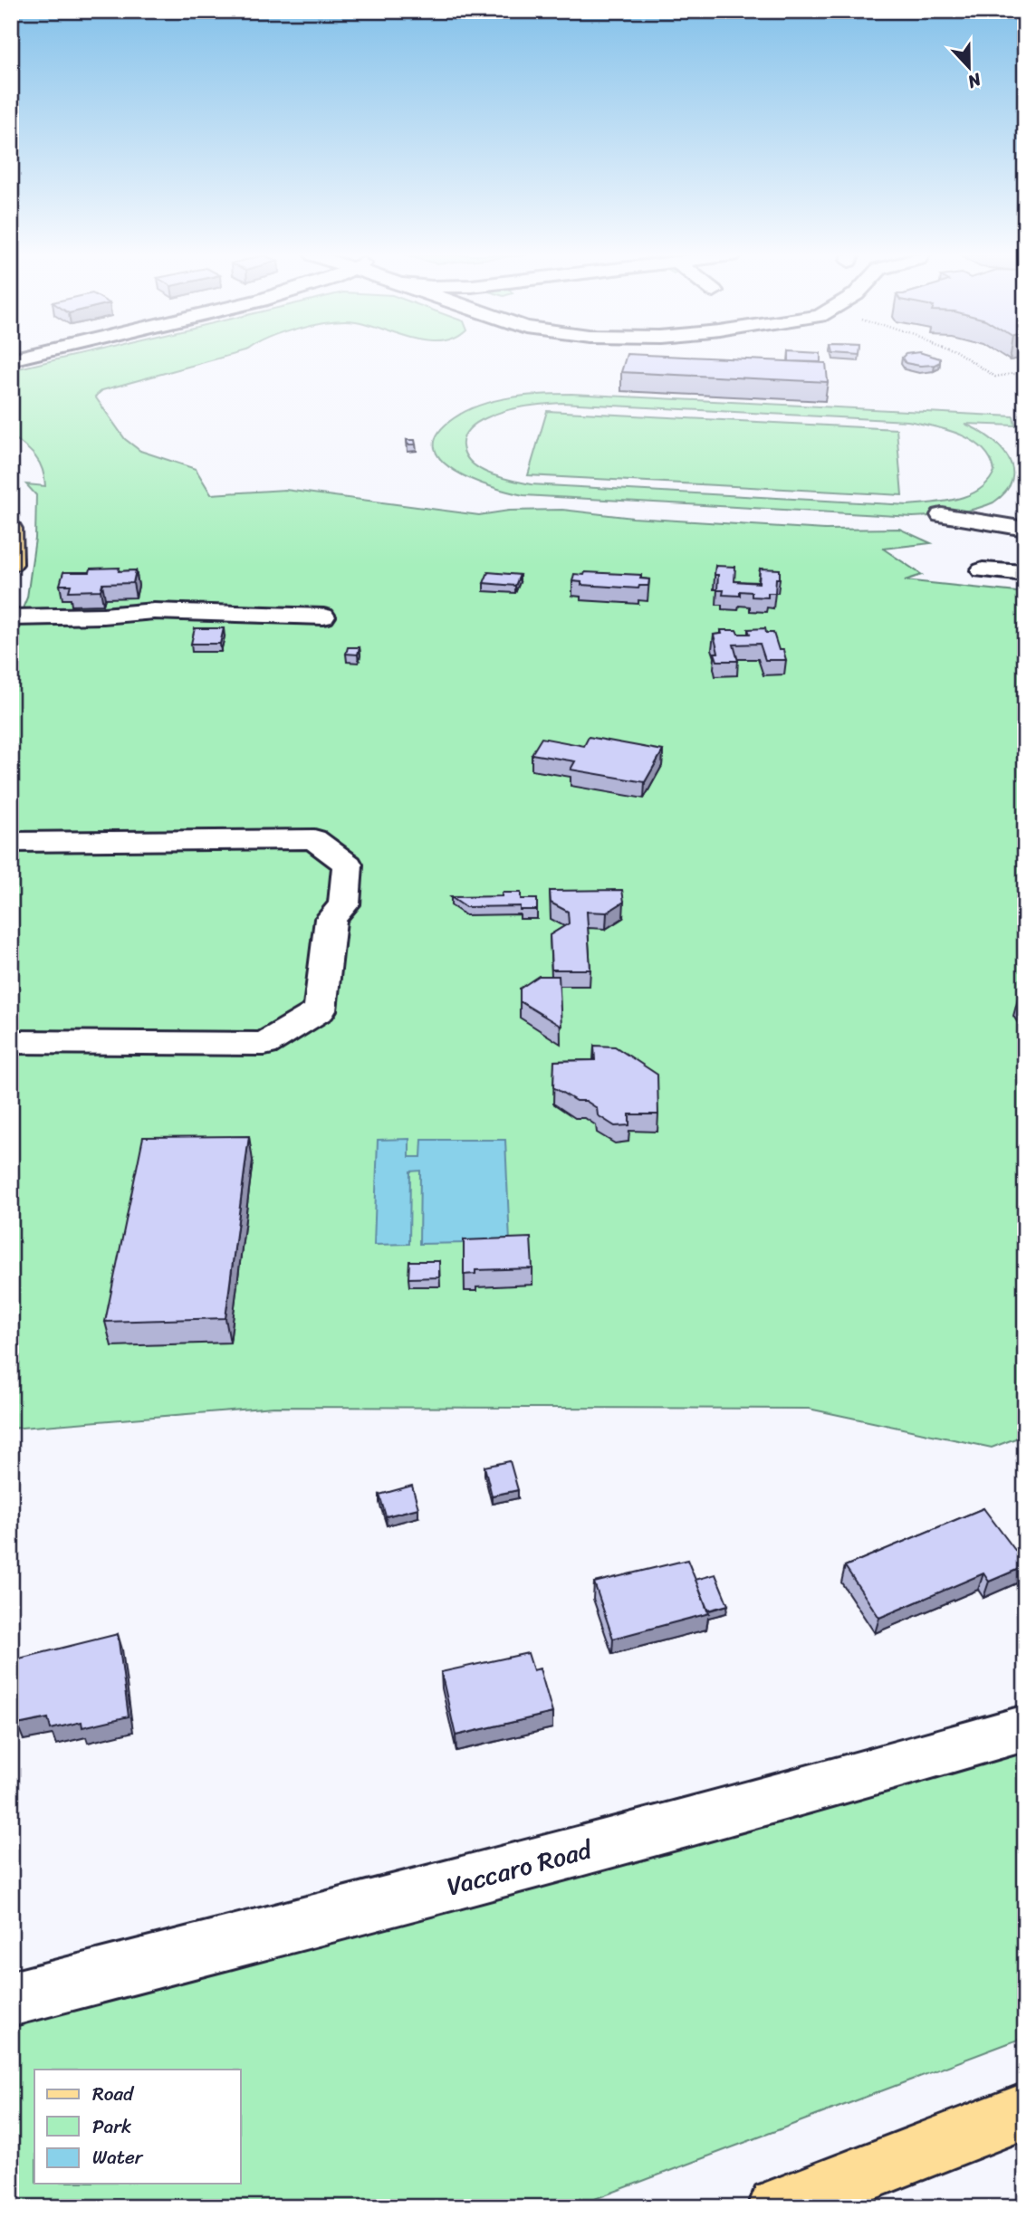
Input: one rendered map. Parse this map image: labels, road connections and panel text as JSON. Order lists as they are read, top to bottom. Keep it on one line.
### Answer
{"streets":{"street":["Vaccaro Road"]},"legend":["Road","Park","Water"],"north":"bottom"}
